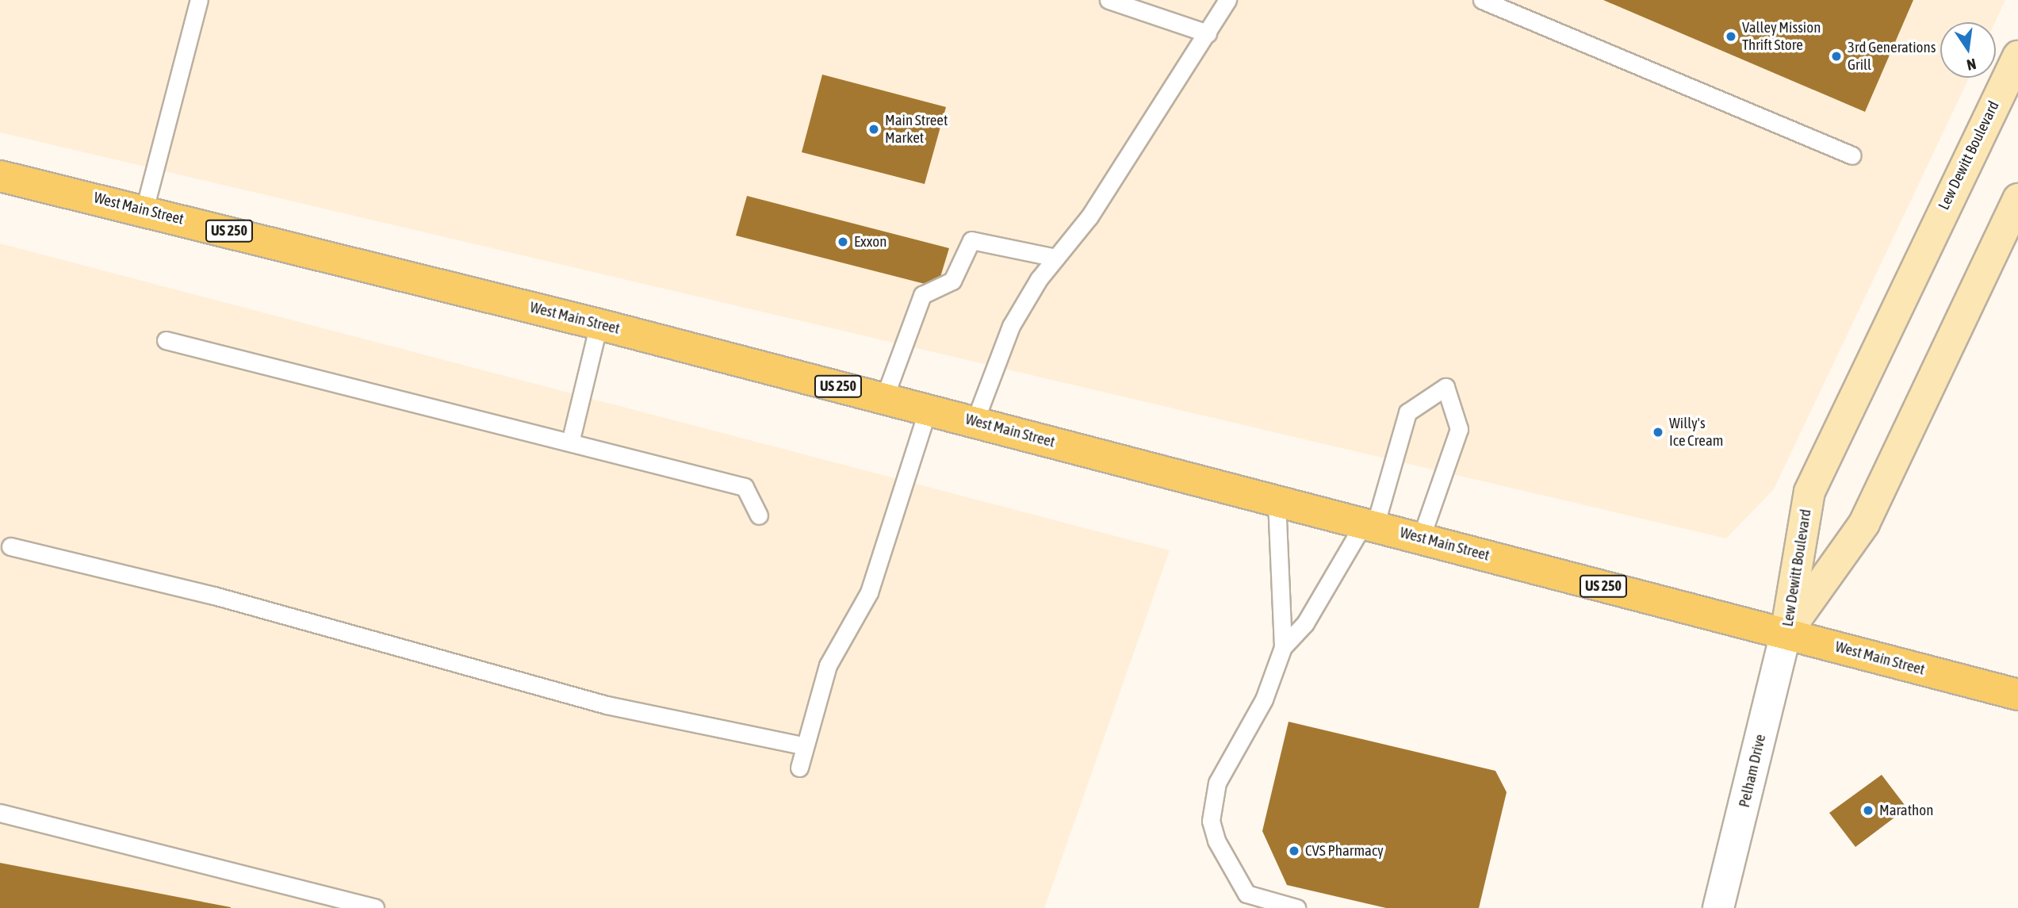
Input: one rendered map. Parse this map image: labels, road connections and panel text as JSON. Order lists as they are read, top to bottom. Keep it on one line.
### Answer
{"streets":{"main road":["Lew Dewitt Boulevard","West Main Street","US 250"],"street":["Pelham Drive"]},"crossings":[["Lew Dewitt Boulevard","West Main Street"],["Lew Dewitt Boulevard","Pelham Drive"],["West Main Street","Pelham Drive"]],"places":["Valley Mission Thrift Store","3rd Generations Grill","Main Street Market","Exxon","Willy's Ice Cream","Marathon","CVS Pharmacy"],"north":"bottom"}
